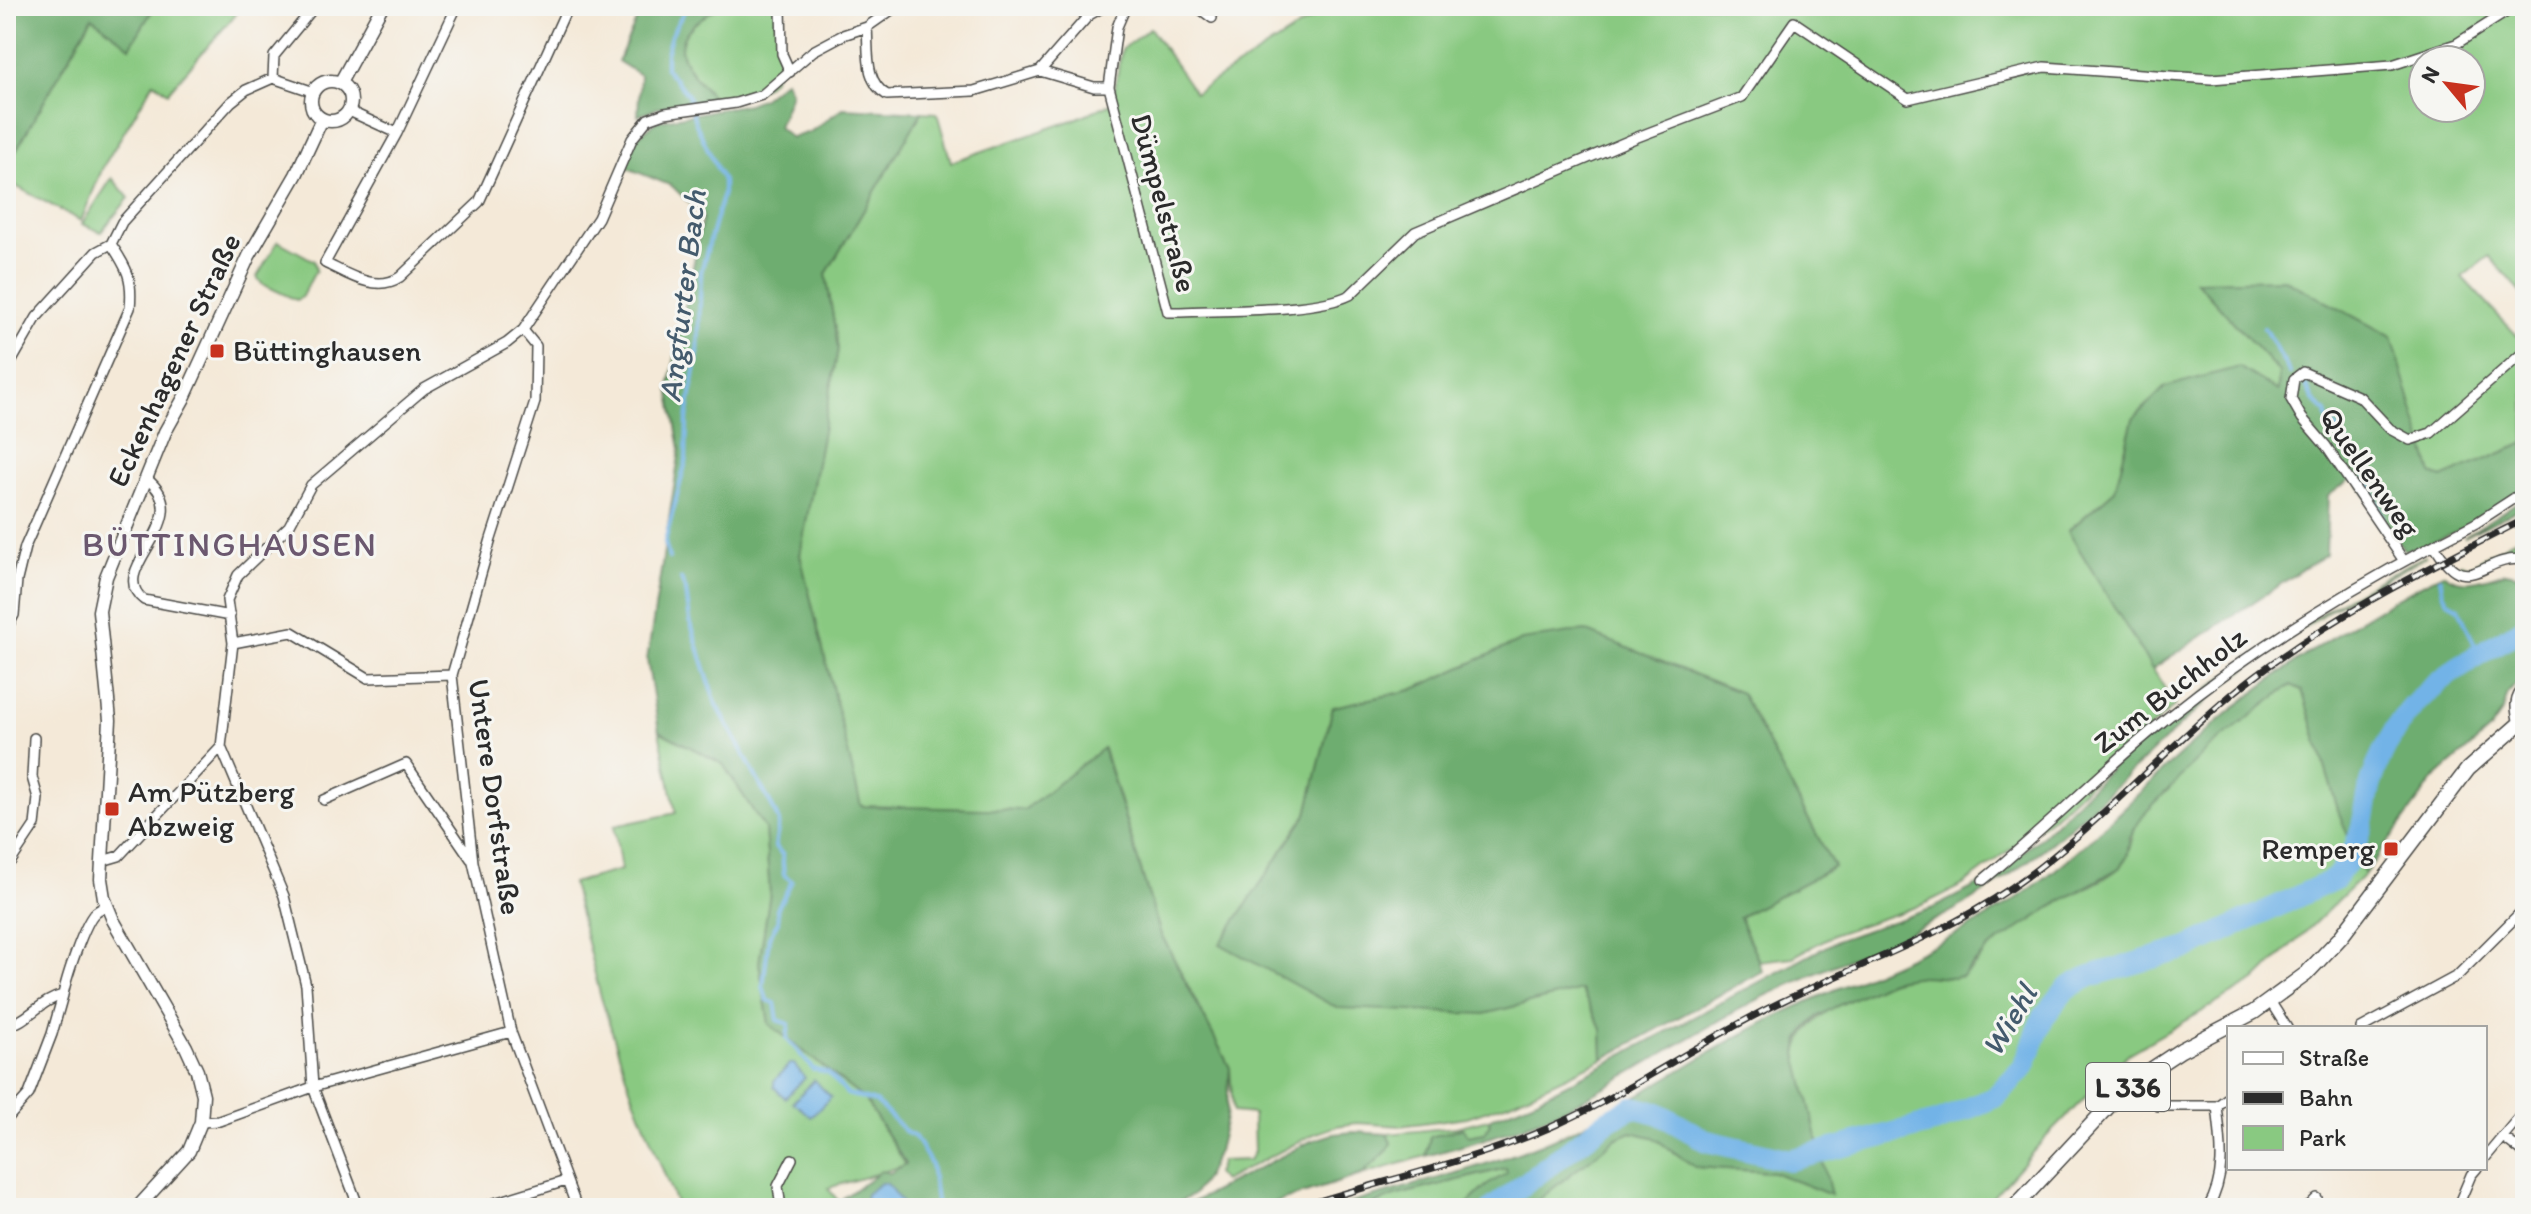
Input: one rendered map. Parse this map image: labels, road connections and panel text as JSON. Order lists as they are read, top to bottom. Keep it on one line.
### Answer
{"streets":{"main road":["Eckenhagener Straße","L 336"],"street":["Dümpelstraße","Quellenweg","Zum Buchholz","Untere Dorfstraße"]},"crossings":[["Quellenweg","Zum Buchholz"]],"districts":["BÜTTINGHAUSEN"],"water":["Angfurter Bach","Wiehl"],"places":{"transit":["Büttinghausen","Am Pützberg Abzweig","Remperg"]},"legend":["Straße","Bahn","Park"],"north":"top left"}
